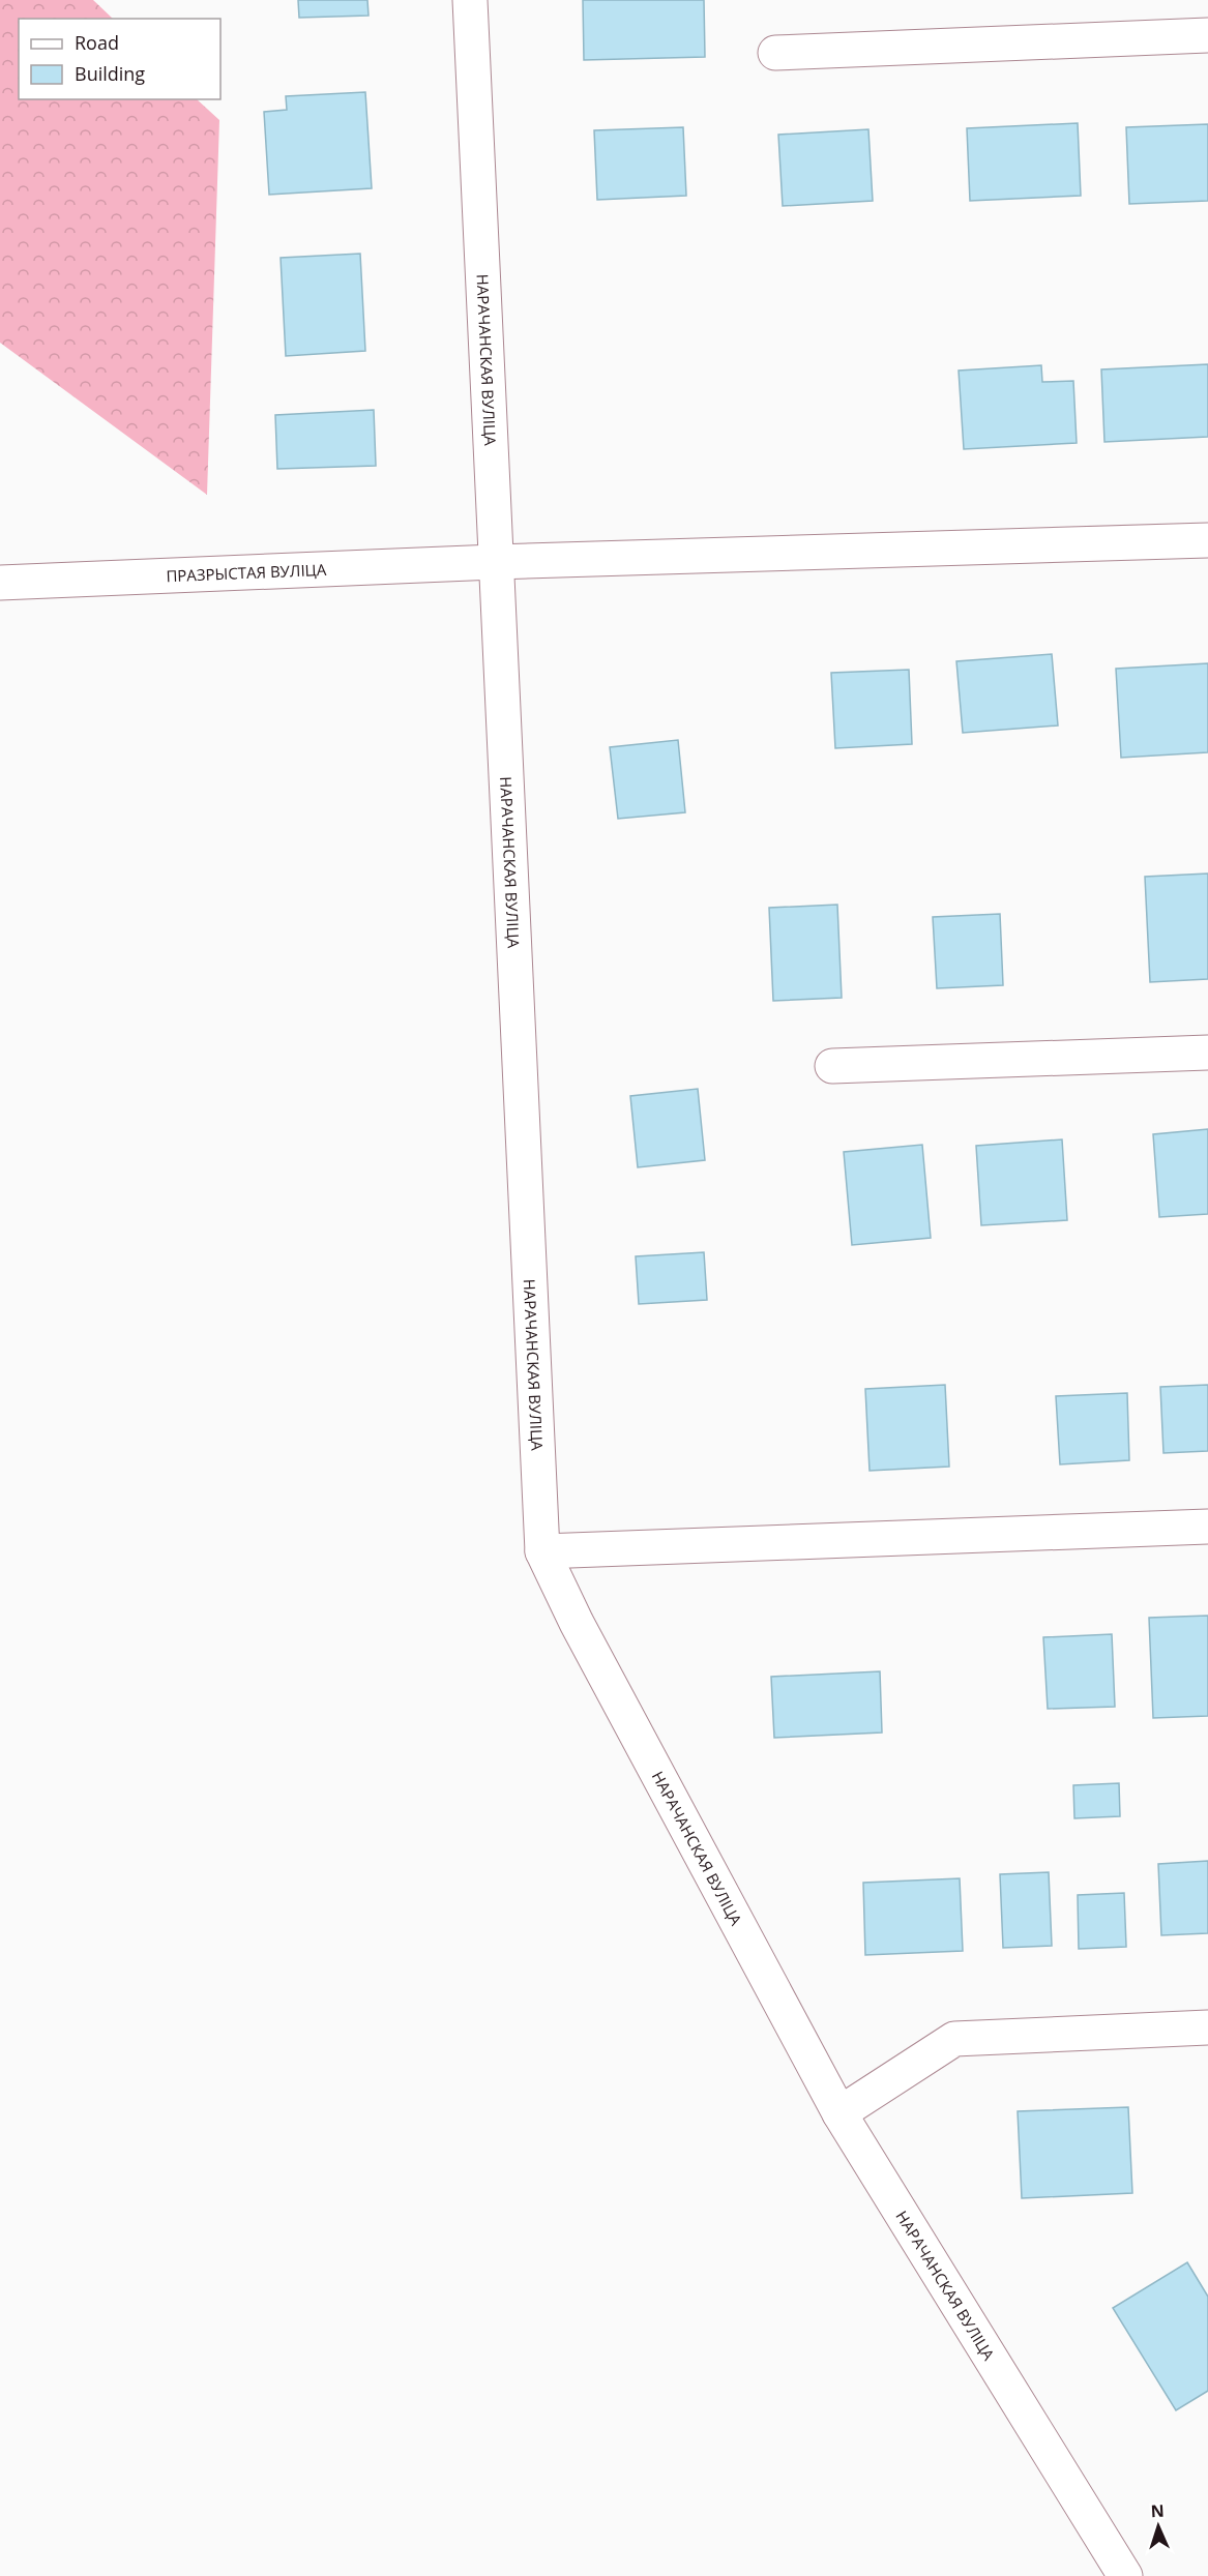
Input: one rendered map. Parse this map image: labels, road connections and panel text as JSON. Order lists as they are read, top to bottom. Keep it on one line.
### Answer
{"streets":{"street":["НАРАЧАНСКАЯ ВУЛІЦА","ПРАЗРЫСТАЯ ВУЛІЦА"]},"crossings":[["НАРАЧАНСКАЯ ВУЛІЦА","ПРАЗРЫСТАЯ ВУЛІЦА"]],"legend":["Road","Building"],"north":"top"}
